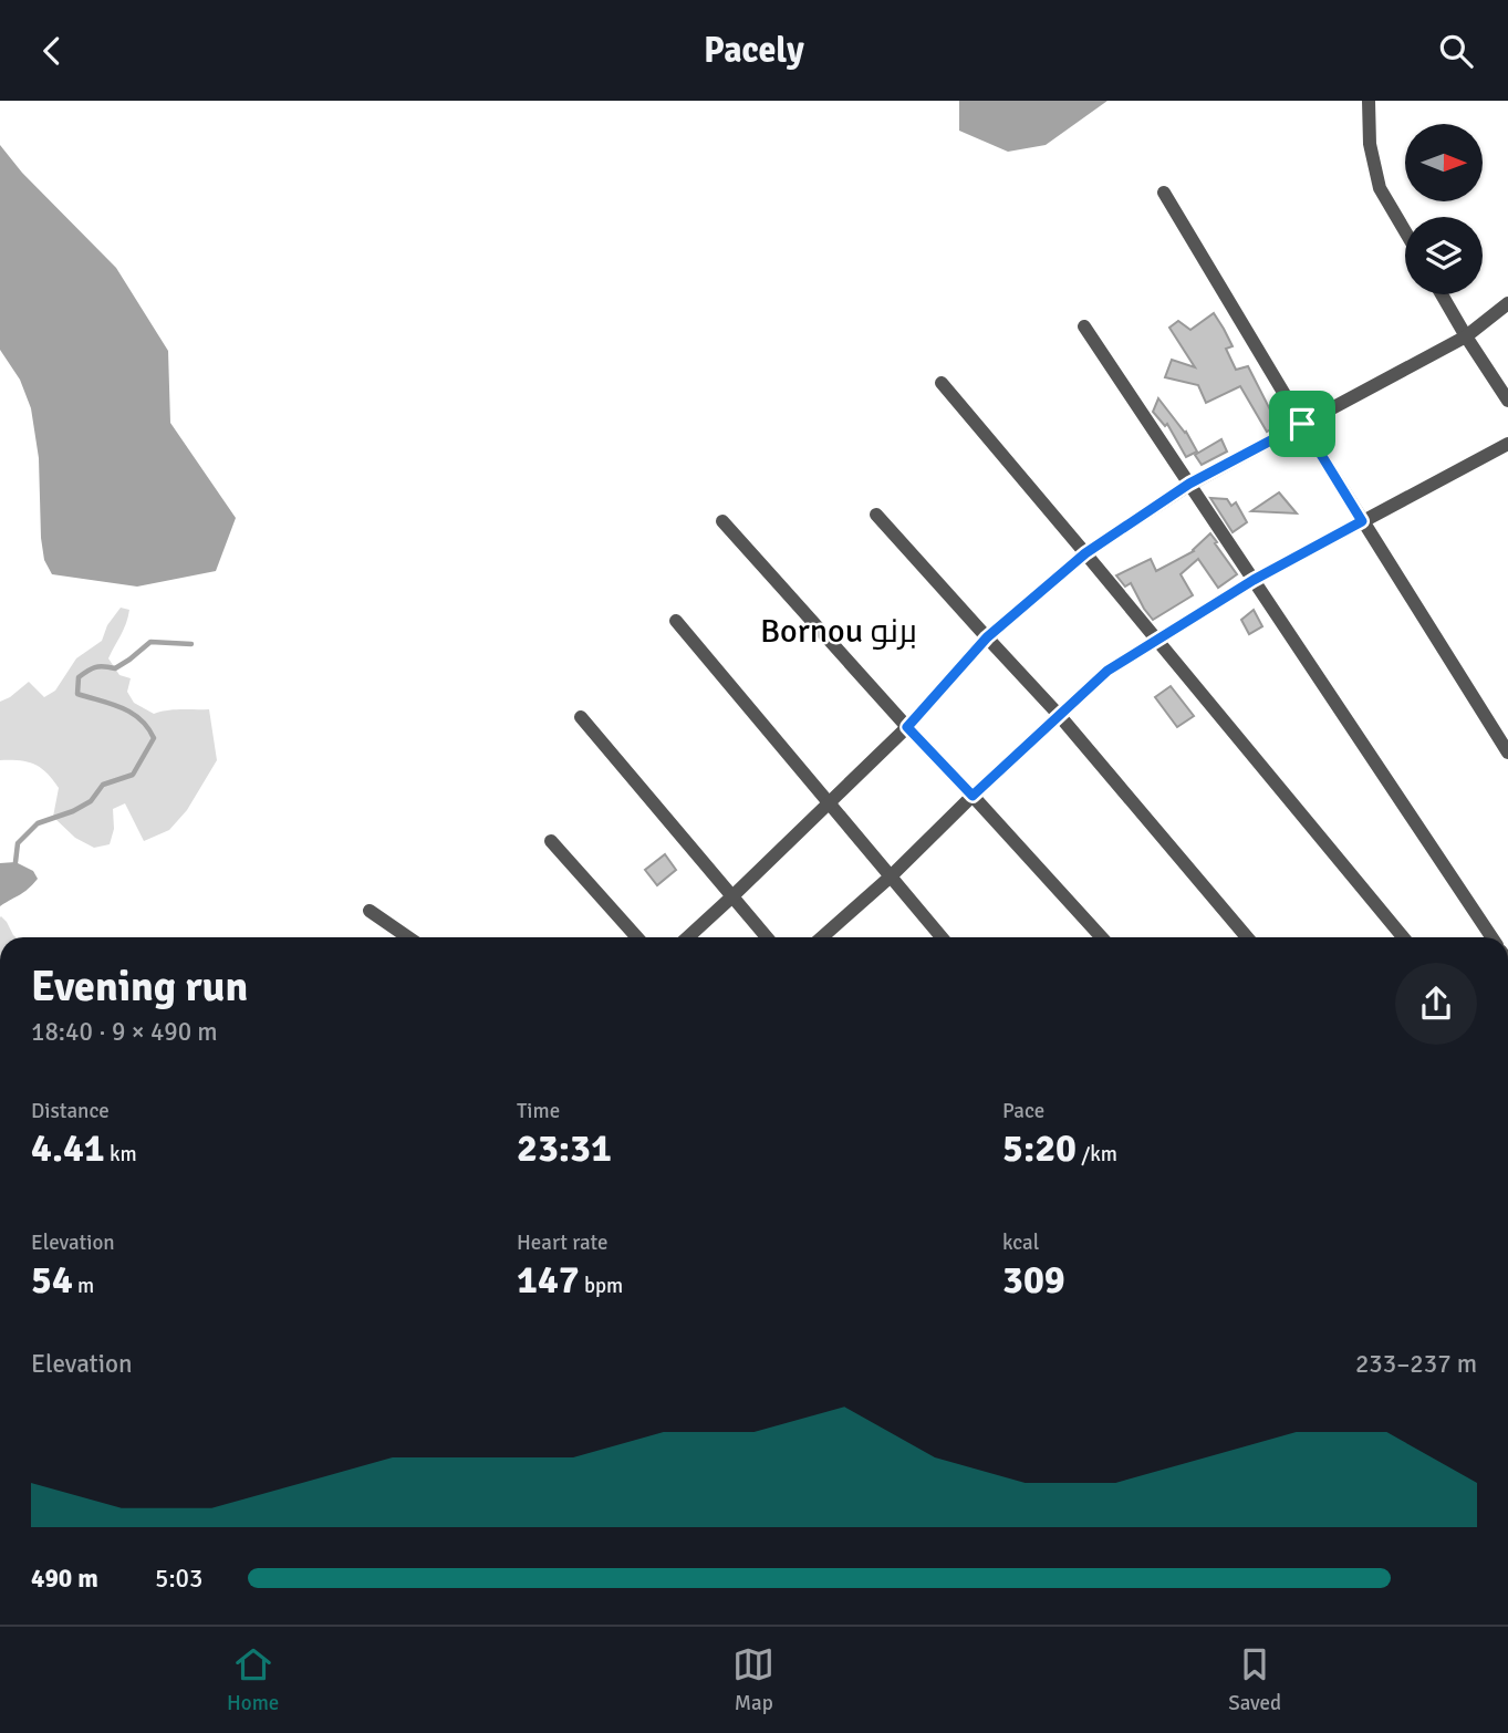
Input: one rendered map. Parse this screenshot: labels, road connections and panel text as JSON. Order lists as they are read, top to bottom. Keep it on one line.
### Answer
{"districts":["Bornou برنو"],"north":"right","page":{"header":"Pacely","heading":["Evening run","18:40 · 9 × 490 m"],"stats":[["Distance","4.41 km"],["Time","23:31"],["Pace","5:20 /km"],["Elevation","54 m"],["Heart rate","147 bpm"],["kcal","309"]],"chart":["Elevation","233–237 m"],"list":[{"name":"490 m","note":"5:03"}],"tabs":["Home","Map","Saved"]}}
